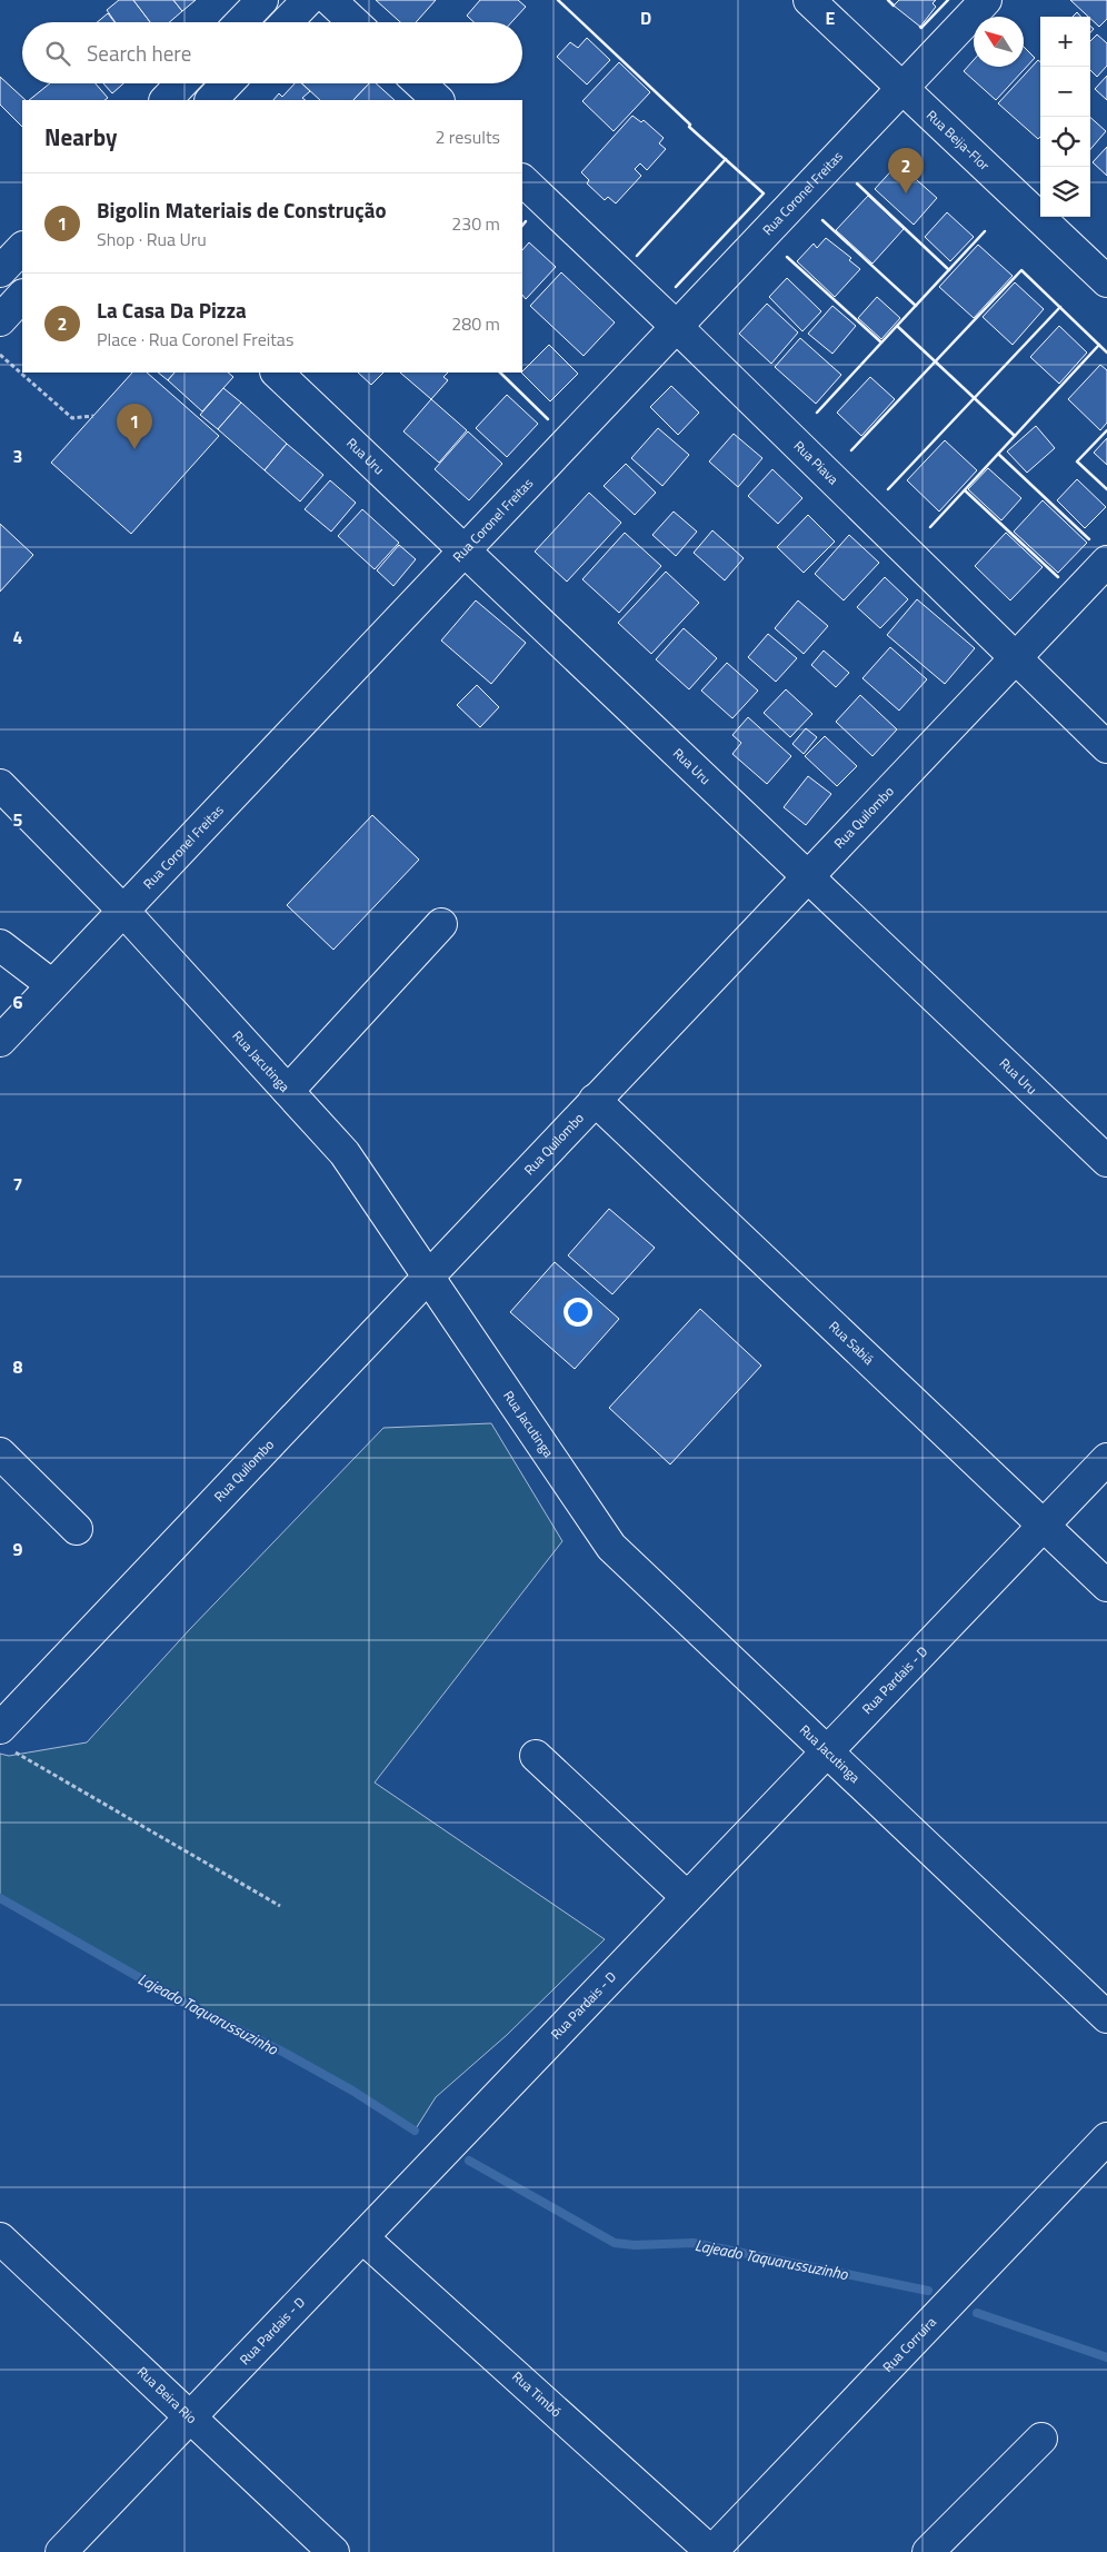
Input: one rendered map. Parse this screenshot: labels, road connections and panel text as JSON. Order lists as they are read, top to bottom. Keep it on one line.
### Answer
{"streets":{"street":["Rua Beija-Flor","Rua Coronel Freitas","Rua Uru","Rua Piava","Rua Quilombo","Rua Jacutinga","Rua Sabiá","Rua Pardais - D","Rua Corruíra","Rua Timbó","Rua Beira Rio"]},"crossings":[["Rua Beija-Flor","Rua Coronel Freitas"],["Rua Coronel Freitas","Rua Uru"],["Rua Coronel Freitas","Rua Piava"],["Rua Coronel Freitas","Rua Jacutinga"],["Rua Uru","Rua Quilombo"],["Rua Piava","Rua Quilombo"],["Rua Quilombo","Rua Jacutinga"],["Rua Quilombo","Rua Sabiá"],["Rua Jacutinga","Rua Pardais - D"],["Rua Sabiá","Rua Pardais - D"],["Rua Pardais - D","Rua Timbó"],["Rua Pardais - D","Rua Beira Rio"],["Rua Corruíra","Rua Timbó"]],"water":["Lajeado Taquarussuzinho"],"north":"top left","page":{"map_buttons":["+","−"],"search":"Search here","heading":["Nearby","2 results"],"pins":["2","1"],"list":[{"mark":"1","name":"Bigolin Materiais de Construção","note":"Shop · Rua Uru","value":"230 m"},{"mark":"2","name":"La Casa Da Pizza","note":"Place · Rua Coronel Freitas","value":"280 m"}]},"grid":{"columns":["D","E"],"rows":["3","4","5","6","7","8","9"]}}
